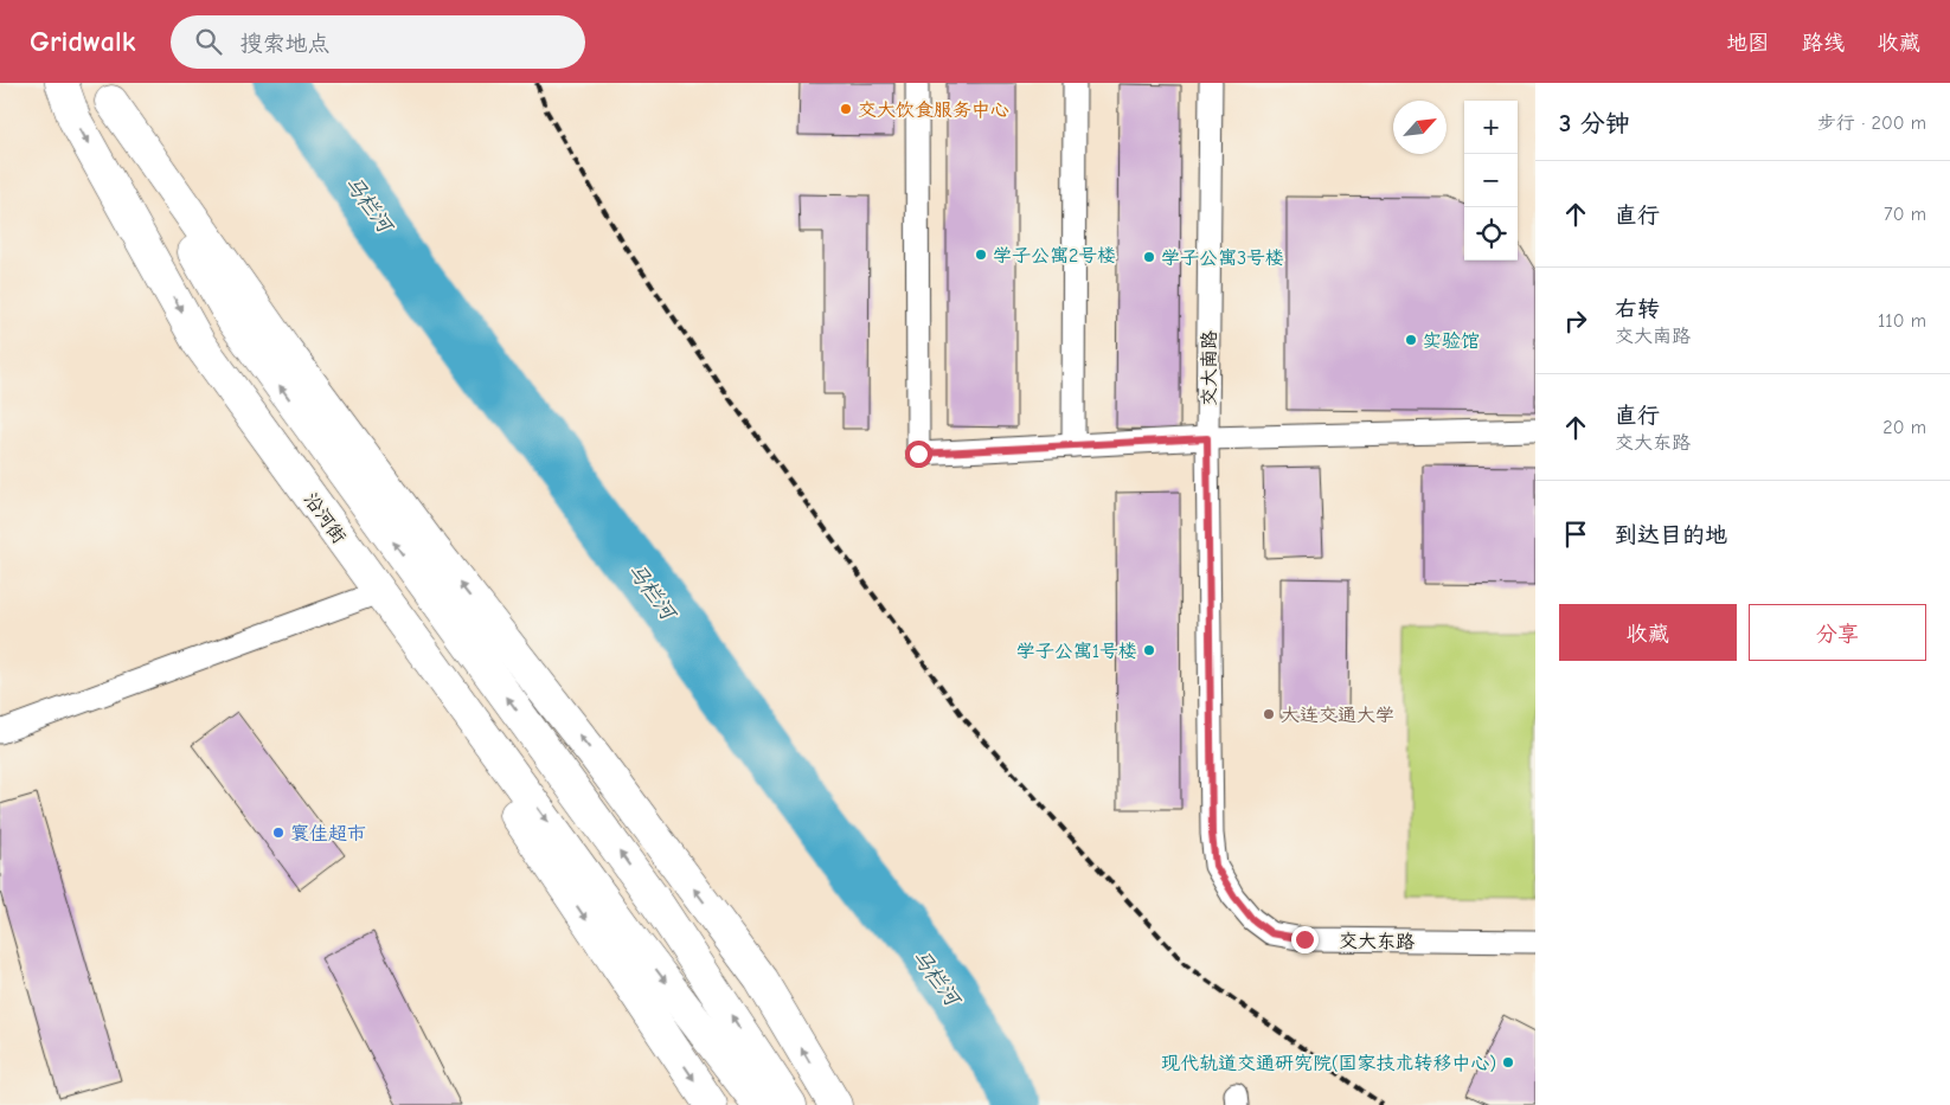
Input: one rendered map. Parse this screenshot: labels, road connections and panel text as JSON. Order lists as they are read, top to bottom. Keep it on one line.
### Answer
{"streets":{"highway":["沿河街"],"street":["交大南路","交大东路"]},"crossings":[["交大南路","交大东路"]],"water":["马栏河"],"places":["交大饮食服务中心","学子公寓2号楼","学子公寓3号楼","实验馆","学子公寓1号楼","大连交通大学","寰佳超市","现代轨道交通研究院(国家技术转移中心)"],"north":"top right","page":{"header":"Gridwalk","search":"搜索地点","nav":["地图","路线","收藏"],"heading":["3 分钟","步行 · 200 m"],"map_buttons":["+","−"],"list":[["直行","70 m"],["右转","交大南路","110 m"],["直行","交大东路","20 m"],"到达目的地"],"buttons":["收藏","分享"]}}
